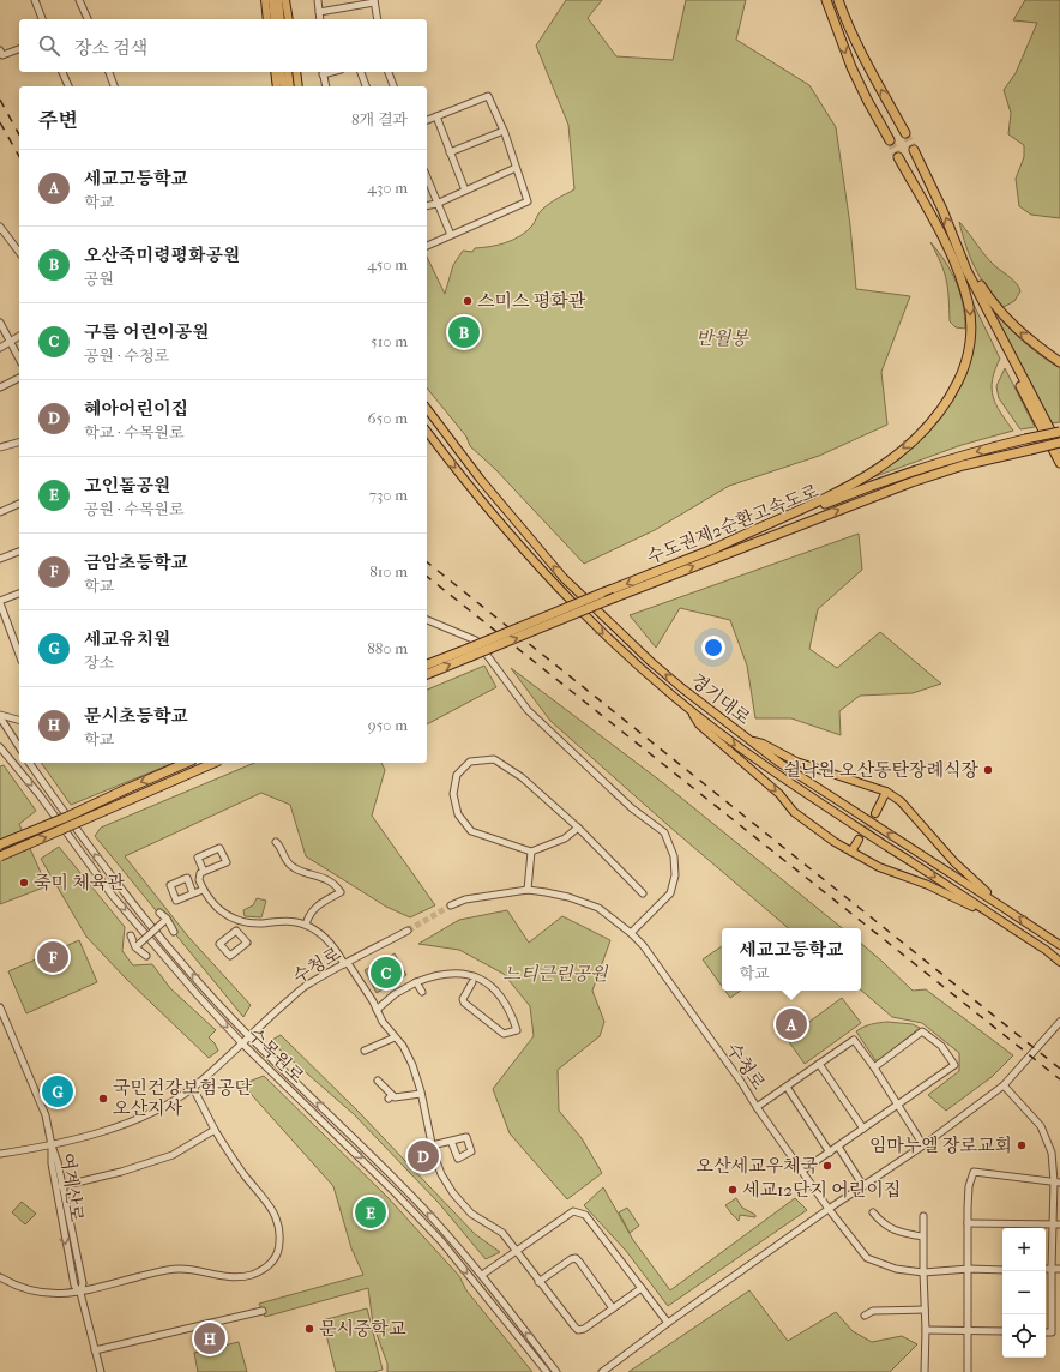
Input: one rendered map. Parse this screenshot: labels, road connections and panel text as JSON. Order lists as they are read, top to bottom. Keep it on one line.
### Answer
{"streets":{"highway":["수도권제2순환고속도로"],"main road":["경기대로"],"street":["수청로","수목원로","여계산로"]},"crossings":[["수청로","수목원로"],["수청로","여계산로"]],"parks":["반월봉","느티근린공원"],"places":["스미스 평화관","쉴낙원 오산동탄장례식장","죽미 체육관","국민건강보험공단 오산지사","임마누엘 장로교회","오산세교우체국","세교12단지 어린이집","문시중학교"],"page":{"search":"장소 검색","heading":["주변","8개 결과"],"list":[{"mark":"A","name":"세교고등학교","note":"학교","value":"430 m"},{"mark":"B","name":"오산죽미령평화공원","note":"공원","value":"450 m"},{"mark":"C","name":"구름 어린이공원","note":"공원 · 수청로","value":"510 m"},{"mark":"D","name":"혜아어린이집","note":"학교 · 수목원로","value":"650 m"},{"mark":"E","name":"고인돌공원","note":"공원 · 수목원로","value":"730 m"},{"mark":"F","name":"금암초등학교","note":"학교","value":"810 m"},{"mark":"G","name":"세교유치원","note":"장소","value":"880 m"},{"mark":"H","name":"문시초등학교","note":"학교","value":"950 m"}],"pins":["B","F","C","A","G","D","E","H"],"popup":["세교고등학교","학교"],"map_buttons":["+","−"]}}
